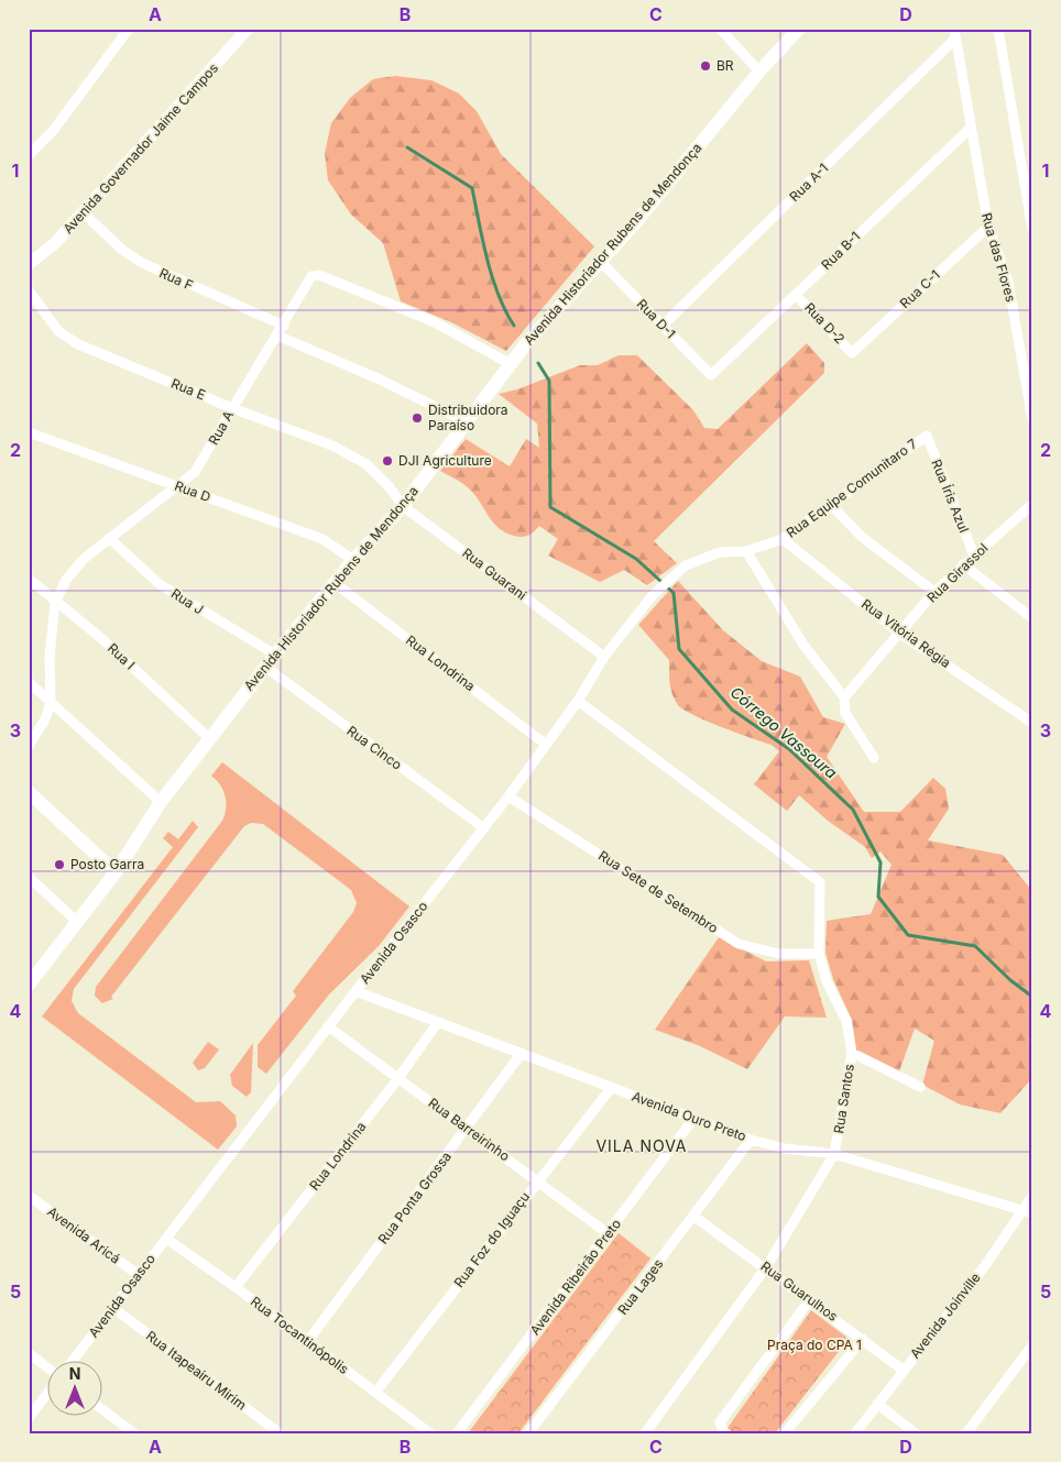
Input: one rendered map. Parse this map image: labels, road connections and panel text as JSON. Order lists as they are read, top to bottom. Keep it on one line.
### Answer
{"streets":{"main road":["Avenida Historiador Rubens de Mendonça"],"street":["Avenida Governador Jaime Campos","Rua A-1","Rua B-1","Rua das Flores","Rua F","Rua C-1","Rua D-1","Rua D-2","Rua E","Rua A","Rua Equipe Comunitaro 7","Rua D","Rua Íris Azul","Rua Girassol","Rua Guarani","Rua J","Rua Vitória Régia","Rua I","Rua Londrina","Rua Cinco","Rua Sete de Setembro","Avenida Osasco","Rua Santos","Avenida Ouro Preto","Rua Barreirinho","Rua Ponta Grossa","Avenida Aricá","Rua Foz do Iguaçu","Avenida Ribeirão Preto","Rua Lages","Rua Guarulhos","Avenida Joinville","Rua Tocantinópolis","Rua Itapeairu Mirim"]},"crossings":[["Avenida Governador Jaime Campos","Rua F"],["Rua A-1","Rua das Flores"],["Rua A-1","Rua D-1"],["Avenida Historiador Rubens de Mendonça","Rua D-1"],["Avenida Historiador Rubens de Mendonça","Rua A"],["Avenida Historiador Rubens de Mendonça","Rua D"],["Avenida Historiador Rubens de Mendonça","Rua Guarani"],["Avenida Historiador Rubens de Mendonça","Rua J"],["Avenida Historiador Rubens de Mendonça","Rua I"],["Avenida Historiador Rubens de Mendonça","Rua Londrina"],["Avenida Historiador Rubens de Mendonça","Rua Cinco"],["Rua B-1","Rua das Flores"],["Rua B-1","Rua D-1"],["Rua B-1","Rua D-2"],["Rua das Flores","Rua C-1"],["Rua F","Rua A"],["Rua C-1","Rua D-2"],["Rua E","Rua A"],["Rua E","Rua Guarani"],["Rua A","Rua D"],["Rua A","Rua J"],["Rua A","Rua I"],["Rua Equipe Comunitaro 7","Rua Íris Azul"],["Rua Equipe Comunitaro 7","Rua Vitória Régia"],["Rua Equipe Comunitaro 7","Avenida Osasco"],["Rua Íris Azul","Rua Girassol"],["Rua Girassol","Rua Vitória Régia"],["Rua Guarani","Avenida Osasco"],["Rua Londrina","Avenida Osasco"],["Rua Londrina","Avenida Ouro Preto"],["Rua Londrina","Rua Barreirinho"],["Rua Londrina","Rua Tocantinópolis"],["Rua Cinco","Avenida Osasco"],["Rua Sete de Setembro","Avenida Osasco"],["Rua Sete de Setembro","Rua Santos"],["Avenida Osasco","Rua Santos"],["Avenida Osasco","Avenida Ouro Preto"],["Avenida Osasco","Rua Barreirinho"],["Avenida Osasco","Avenida Aricá"],["Avenida Osasco","Rua Tocantinópolis"],["Avenida Osasco","Rua Itapeairu Mirim"],["Rua Santos","Avenida Ouro Preto"],["Rua Santos","Rua Guarulhos"],["Avenida Ouro Preto","Rua Ponta Grossa"],["Avenida Ouro Preto","Rua Foz do Iguaçu"],["Avenida Ouro Preto","Avenida Ribeirão Preto"],["Avenida Ouro Preto","Rua Lages"],["Avenida Ouro Preto","Avenida Joinville"],["Rua Barreirinho","Rua Ponta Grossa"],["Rua Barreirinho","Rua Foz do Iguaçu"],["Rua Barreirinho","Avenida Ribeirão Preto"],["Rua Ponta Grossa","Rua Tocantinópolis"],["Rua Foz do Iguaçu","Rua Tocantinópolis"],["Rua Lages","Rua Guarulhos"],["Rua Guarulhos","Avenida Joinville"]],"districts":["VILA NOVA"],"water":["Córrego Vassoura"],"parks":["Praça do CPA 1"],"places":["BR","Distribuidora Paraíso","DJI Agriculture","Posto Garra"],"north":"top","grid":{"columns":["A","B","C","D"],"rows":["1","2","3","4","5"]}}
